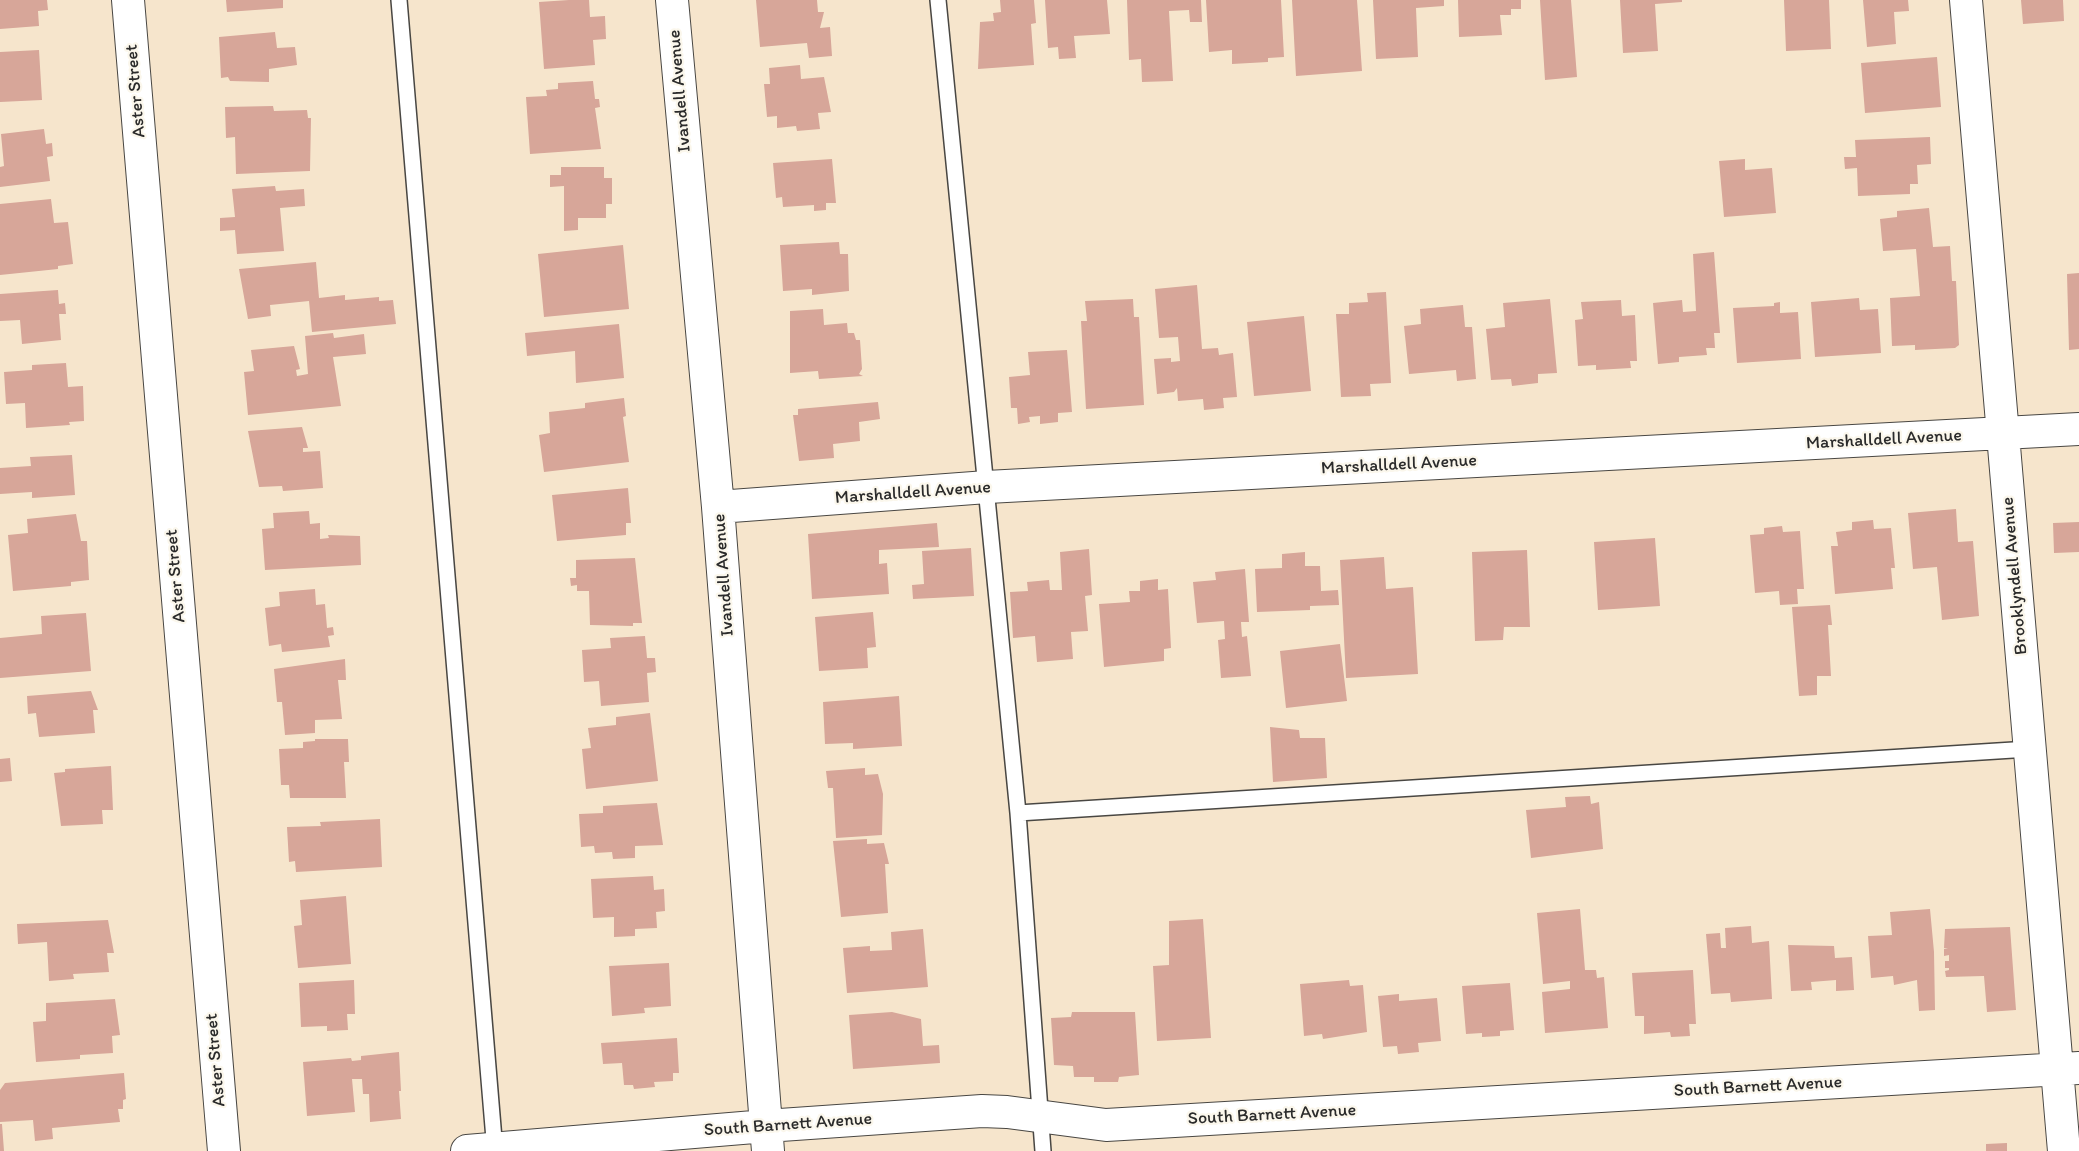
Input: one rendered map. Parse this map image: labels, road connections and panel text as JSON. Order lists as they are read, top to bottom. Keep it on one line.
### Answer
{"streets":{"street":["Aster Street","Ivandell Avenue","Marshalldell Avenue","Brooklyndell Avenue","South Barnett Avenue"]},"crossings":[["Ivandell Avenue","Marshalldell Avenue"],["Ivandell Avenue","South Barnett Avenue"],["Marshalldell Avenue","Brooklyndell Avenue"],["Brooklyndell Avenue","South Barnett Avenue"]]}
